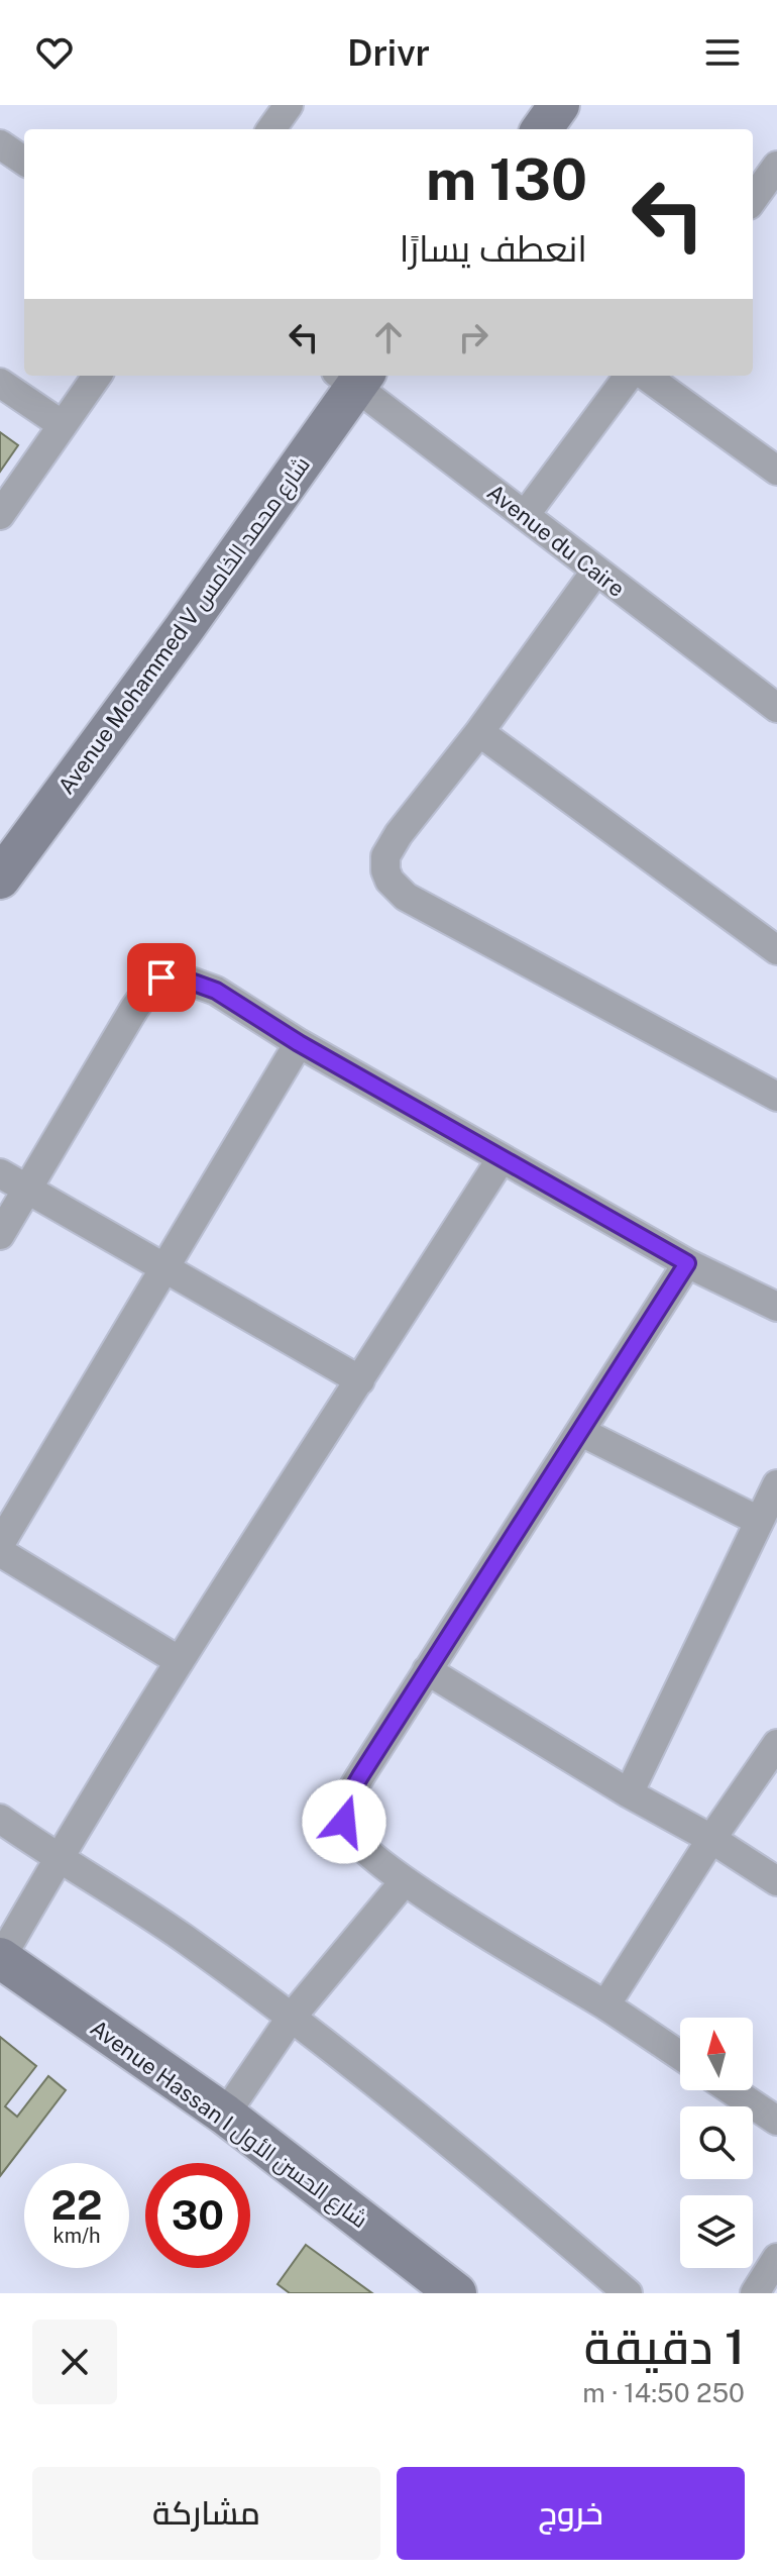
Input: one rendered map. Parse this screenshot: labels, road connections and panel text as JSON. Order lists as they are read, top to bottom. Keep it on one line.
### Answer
{"streets":{"main road":["Avenue Mohammed V شارع محمد الخامس","Avenue Hassan I شارع الحسن الأول"],"street":["Avenue du Caire"]},"crossings":[["Avenue du Caire","Avenue Mohammed V شارع محمد الخامس"]],"north":"top","page":{"header":"Drivr","turn":["130 m","انعطف يسارًا"],"speed":"22 km/h","limit":"30","heading":["1 دقيقة","250 m · 14:50"],"buttons":["خروج","مشاركة"]}}
